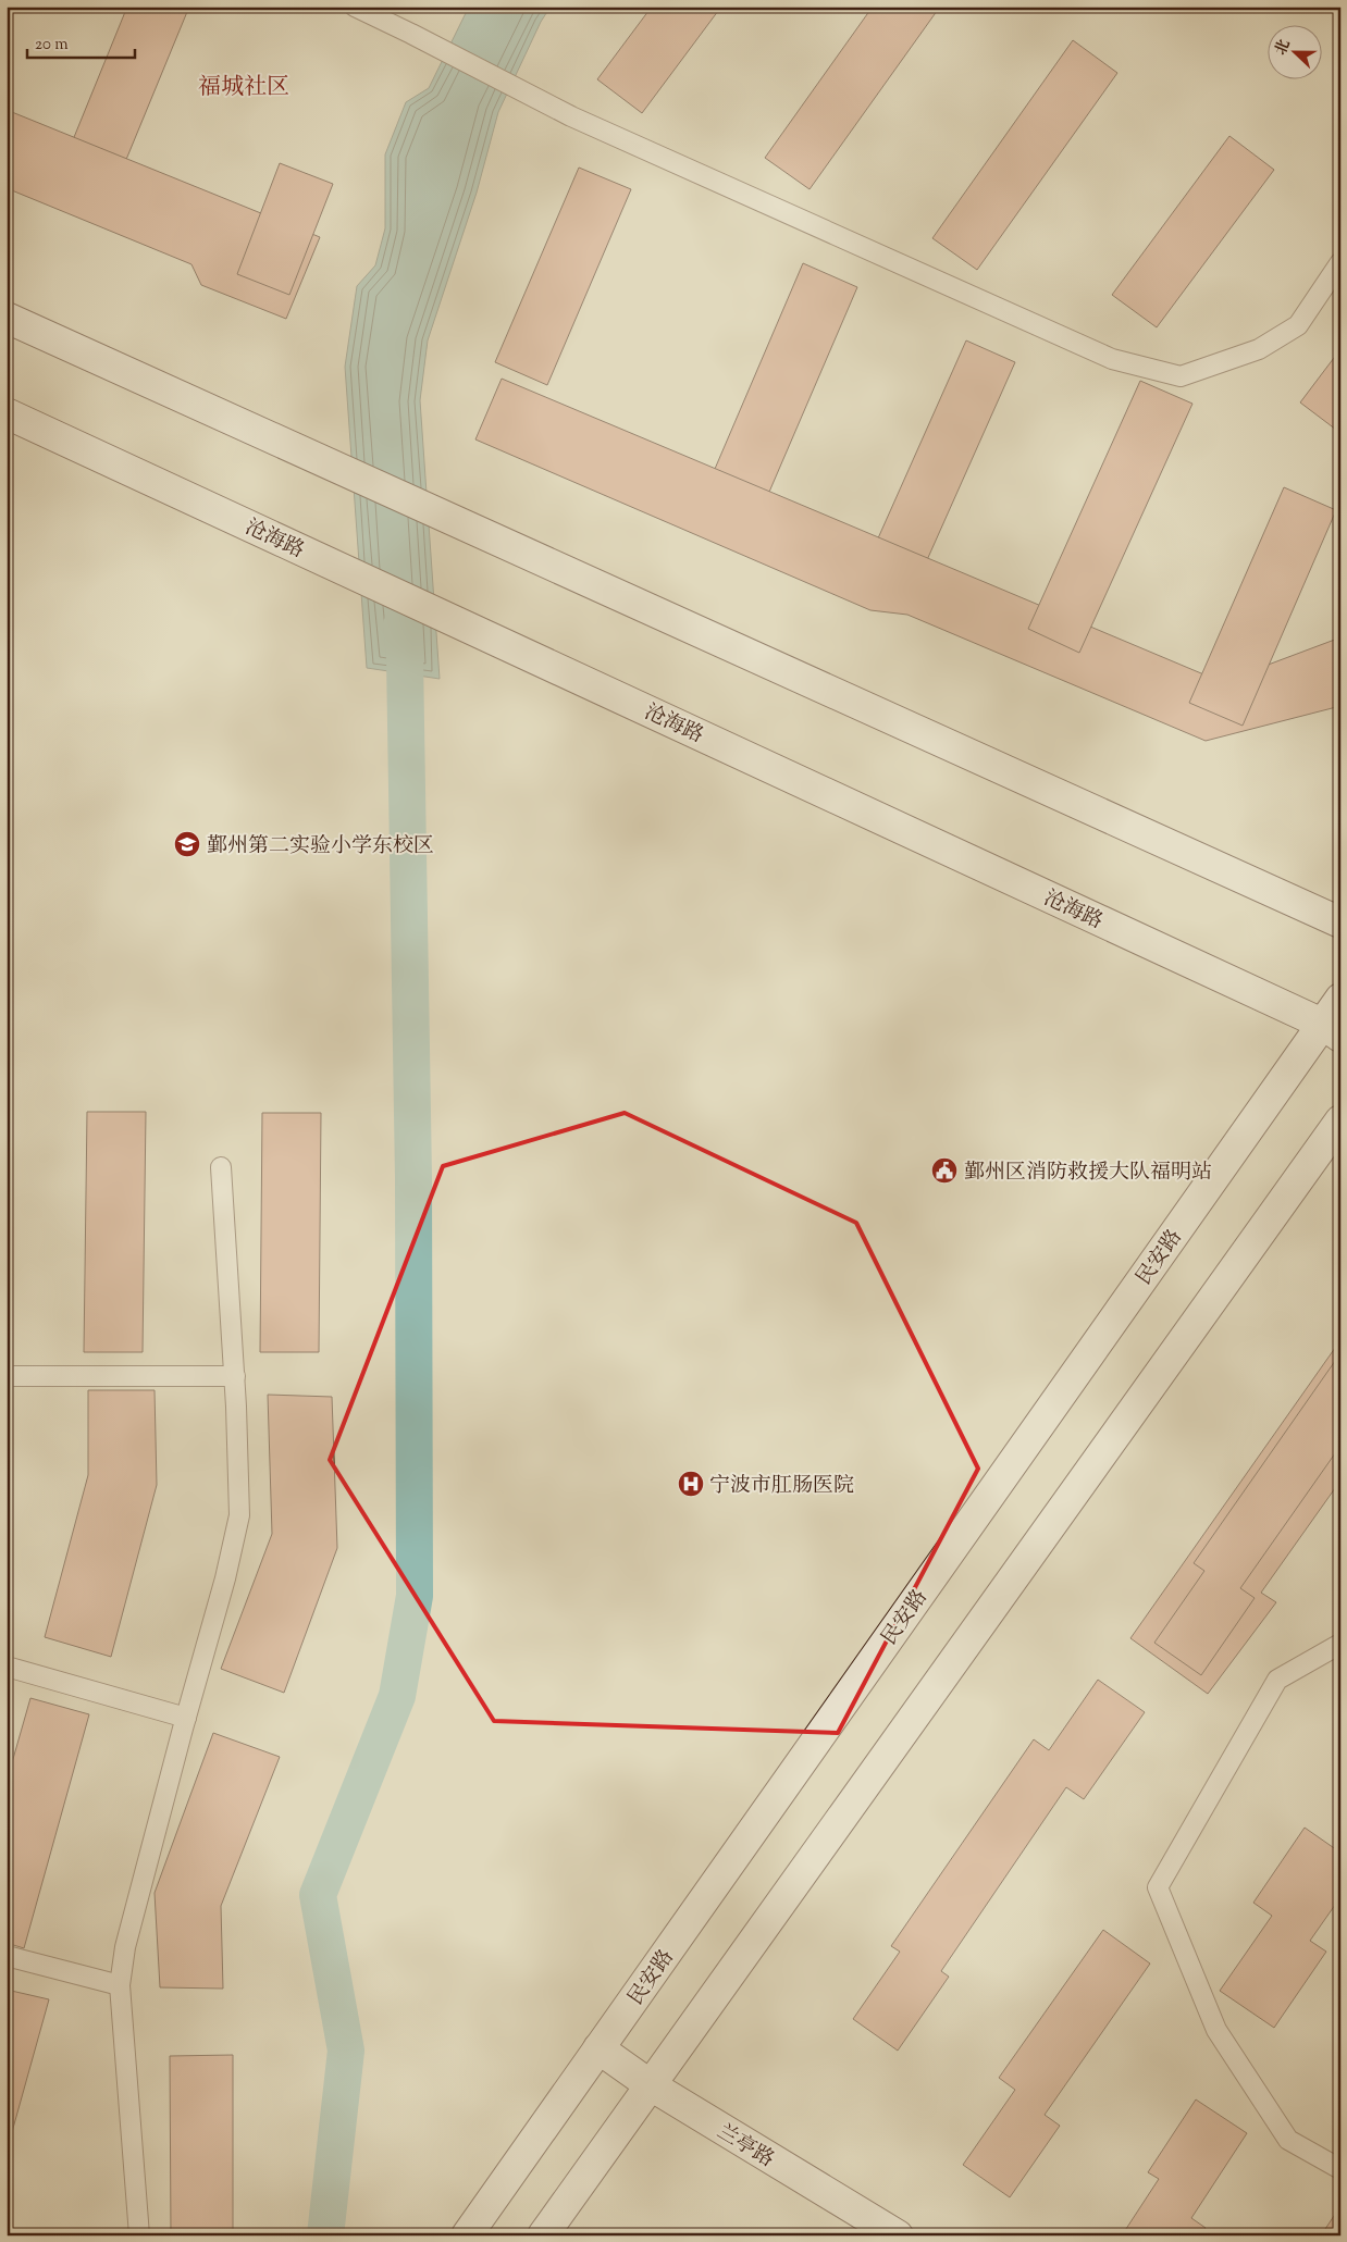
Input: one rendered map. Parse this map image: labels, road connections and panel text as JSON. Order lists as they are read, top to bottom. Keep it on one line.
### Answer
{"streets":{"main road":["沧海路","民安路","兰亭路"]},"crossings":[["沧海路","民安路"],["民安路","兰亭路"]],"districts":["福城社区"],"places":{"school or university":["鄞州第二实验小学东校区"],"public building":["鄞州区消防救援大队福明站"],"hospital":["宁波市肛肠医院"]},"scale_bar":"20 m","north":"left"}
